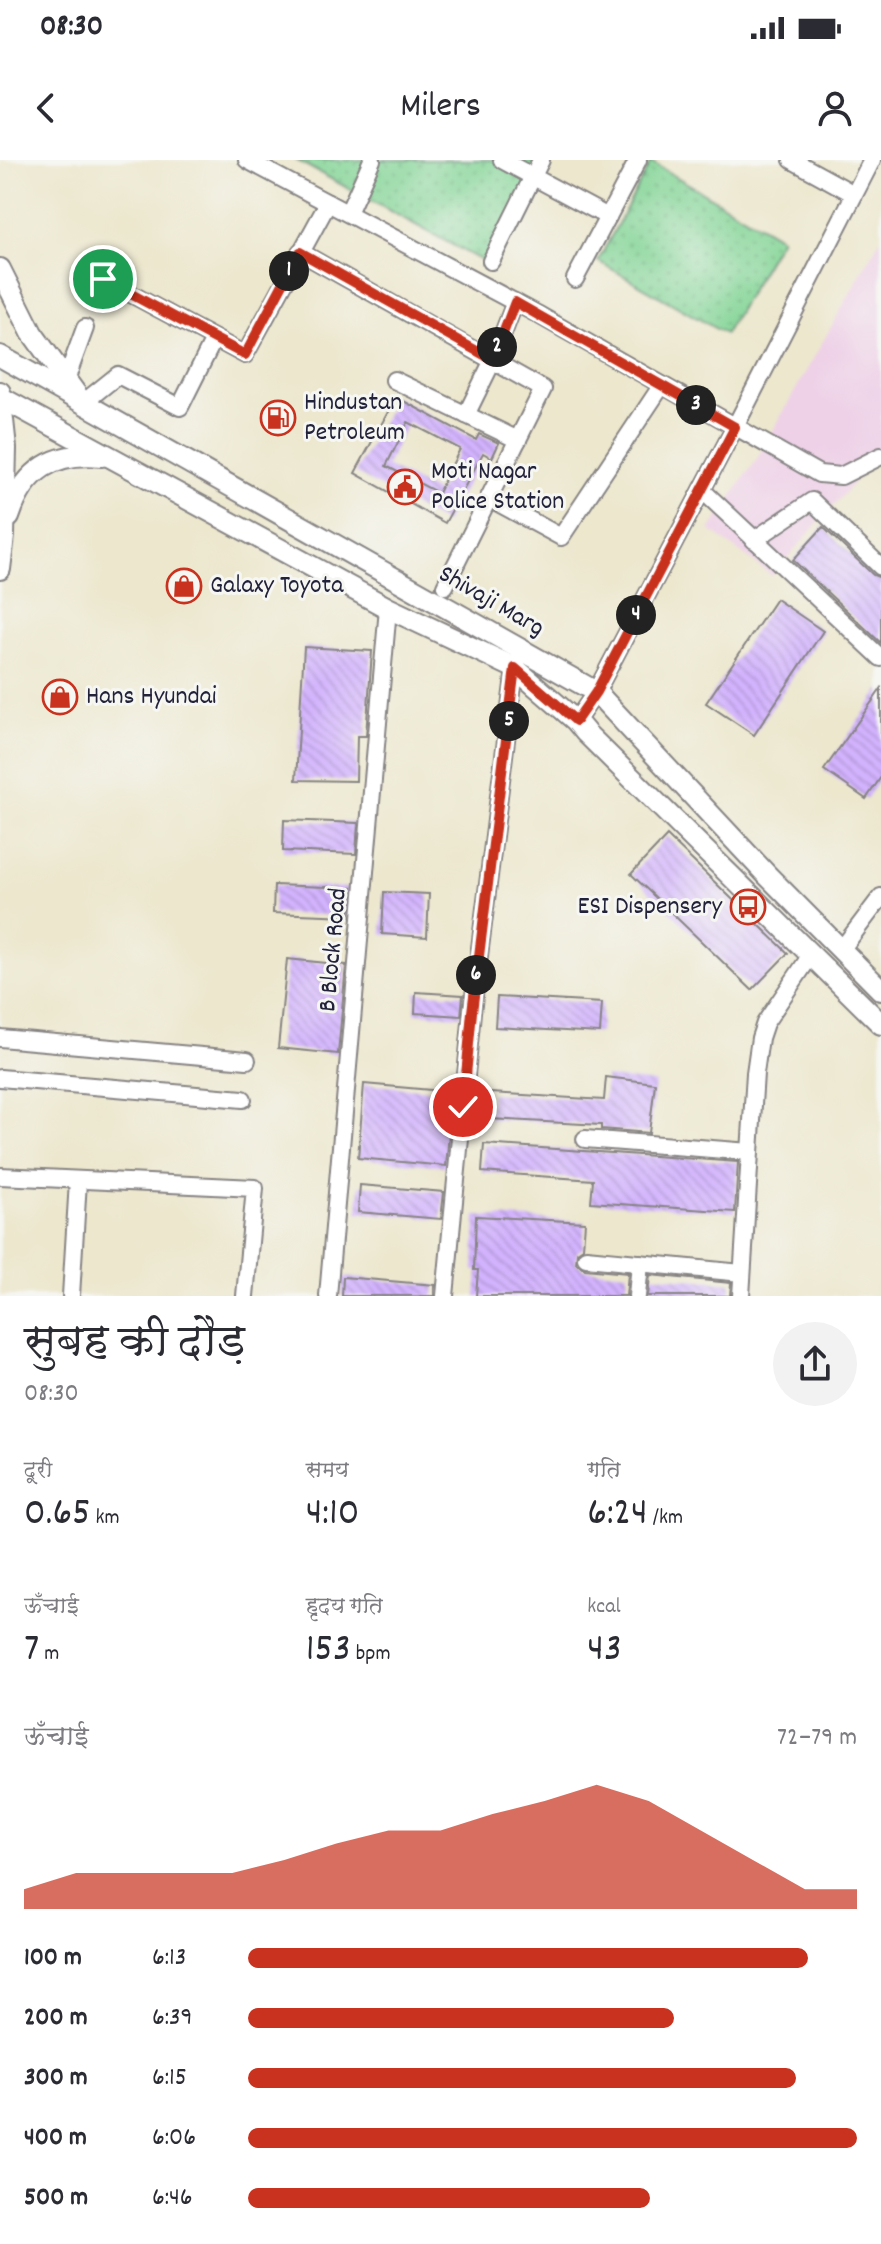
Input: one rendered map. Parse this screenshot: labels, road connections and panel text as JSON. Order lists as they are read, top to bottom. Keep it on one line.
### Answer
{"streets":{"main road":["Shivaji Marg"],"street":["B Block Road"]},"crossings":[["Shivaji Marg","B Block Road"]],"places":{"fuel station":["Hindustan Petroleum"],"public building":["Moti Nagar Police Station"],"shop":["Galaxy Toyota","Hans Hyundai"],"bus stop":["ESI Dispensery"]},"page":{"status":"08:30","header":"Milers","pins":["1","2","3","4","5","6"],"heading":["सुबह की दौड़","08:30"],"stats":[["दूरी","0.65 km"],["समय","4:10"],["गति","6:24 /km"],["ऊँचाई","7 m"],["हृदय गति","153 bpm"],["kcal","43"]],"chart":["ऊँचाई","72–79 m"],"list":[{"name":"100 m","note":"6:13"},{"name":"200 m","note":"6:39"},{"name":"300 m","note":"6:15"},{"name":"400 m","note":"6:06"},{"name":"500 m","note":"6:46"}]}}
